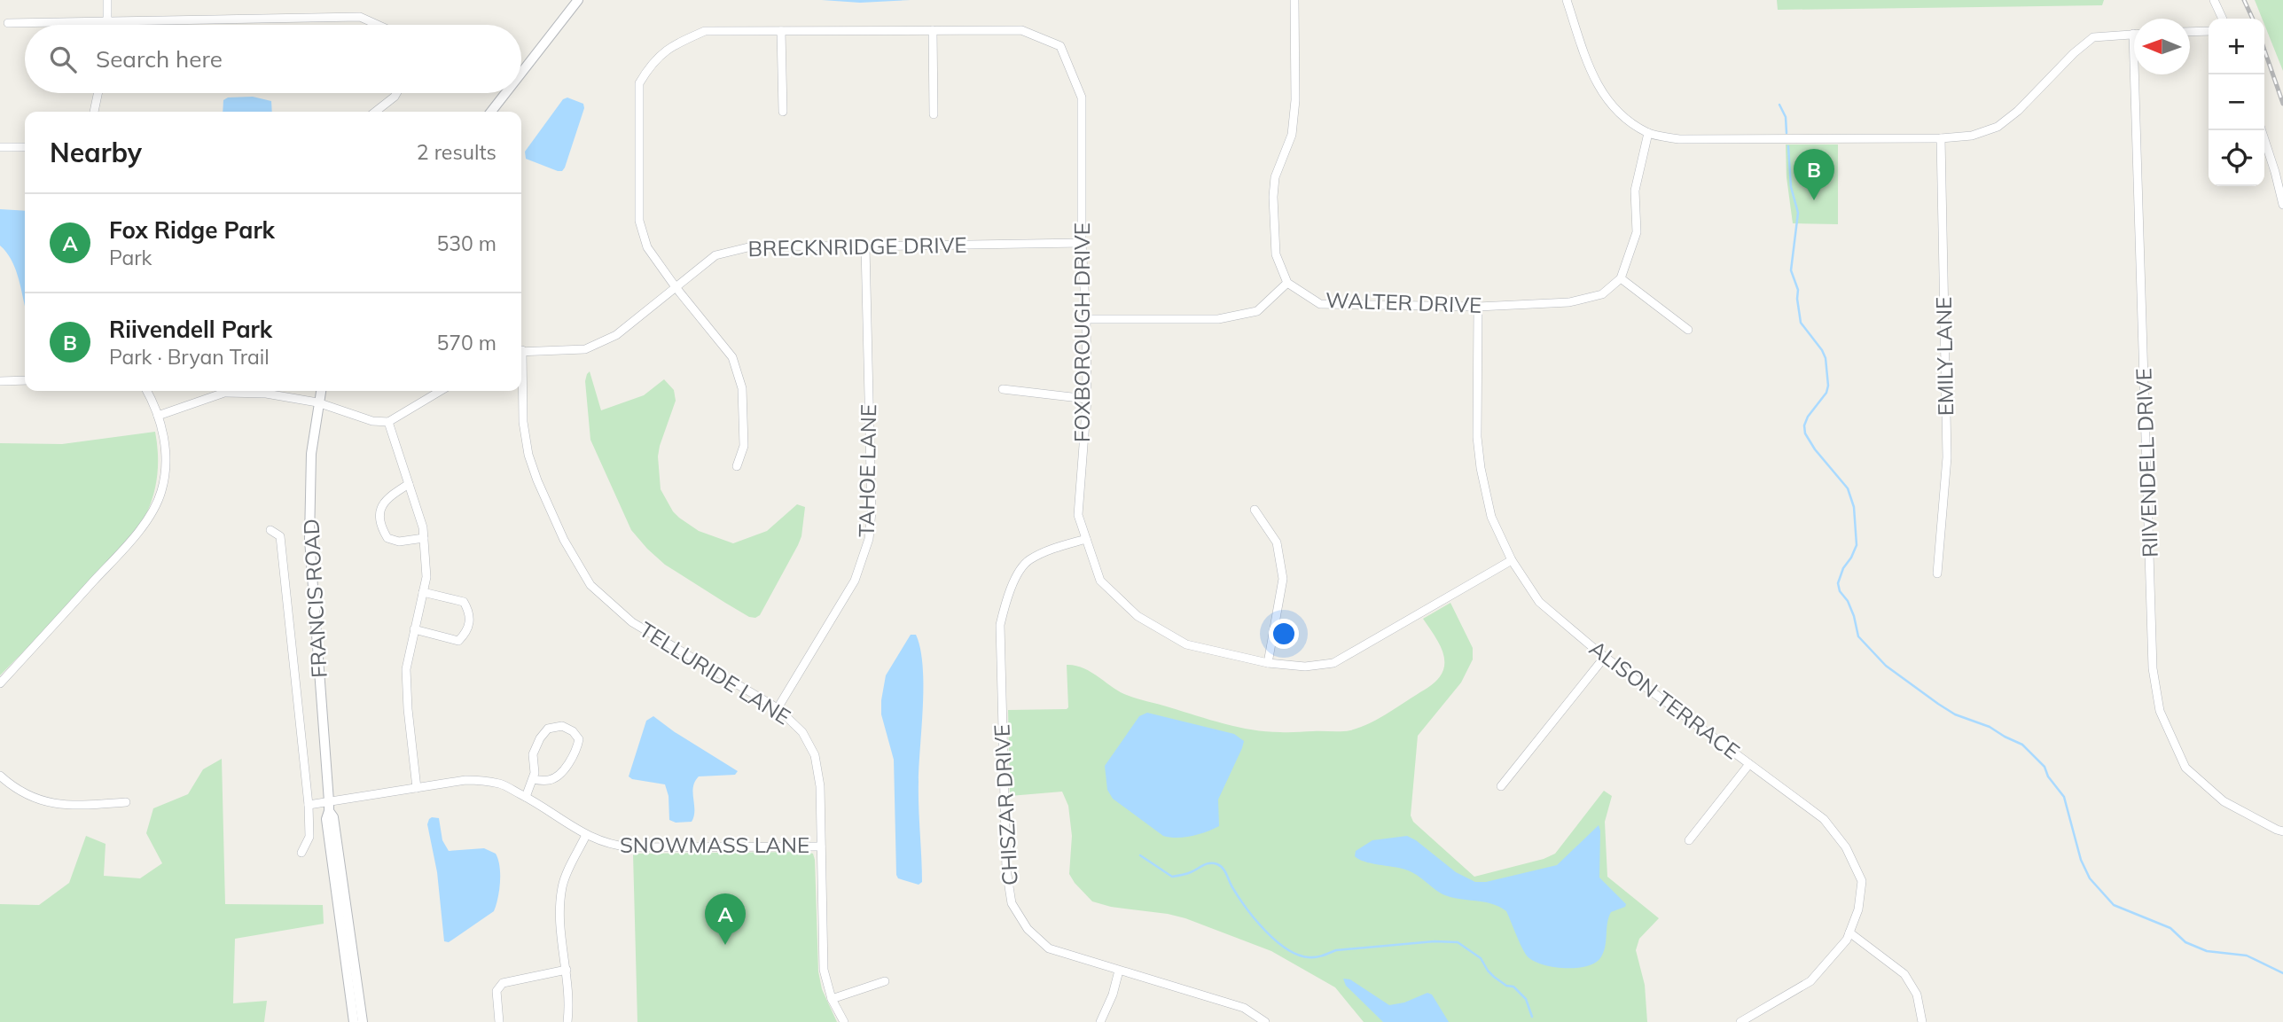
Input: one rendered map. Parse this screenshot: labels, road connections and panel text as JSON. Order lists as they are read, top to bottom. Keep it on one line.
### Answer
{"streets":{"street":["BRECKNRIDGE DRIVE","WALTER DRIVE","FOXBOROUGH DRIVE","EMILY LANE","RIIVENDELL DRIVE","TAHOE LANE","FRANCIS ROAD","TELLURIDE LANE","ALISON TERRACE","CHISZAR DRIVE","SNOWMASS LANE"]},"crossings":[["BRECKNRIDGE DRIVE","FOXBOROUGH DRIVE"],["BRECKNRIDGE DRIVE","TAHOE LANE"],["WALTER DRIVE","ALISON TERRACE"],["FOXBOROUGH DRIVE","ALISON TERRACE"],["FOXBOROUGH DRIVE","CHISZAR DRIVE"],["TAHOE LANE","TELLURIDE LANE"],["FRANCIS ROAD","SNOWMASS LANE"],["TELLURIDE LANE","SNOWMASS LANE"]],"north":"left","page":{"map_buttons":["+","−"],"search":"Search here","heading":["Nearby","2 results"],"pins":["B","A"],"list":[{"mark":"A","name":"Fox Ridge Park","note":"Park","value":"530 m"},{"mark":"B","name":"Riivendell Park","note":"Park · Bryan Trail","value":"570 m"}]}}
